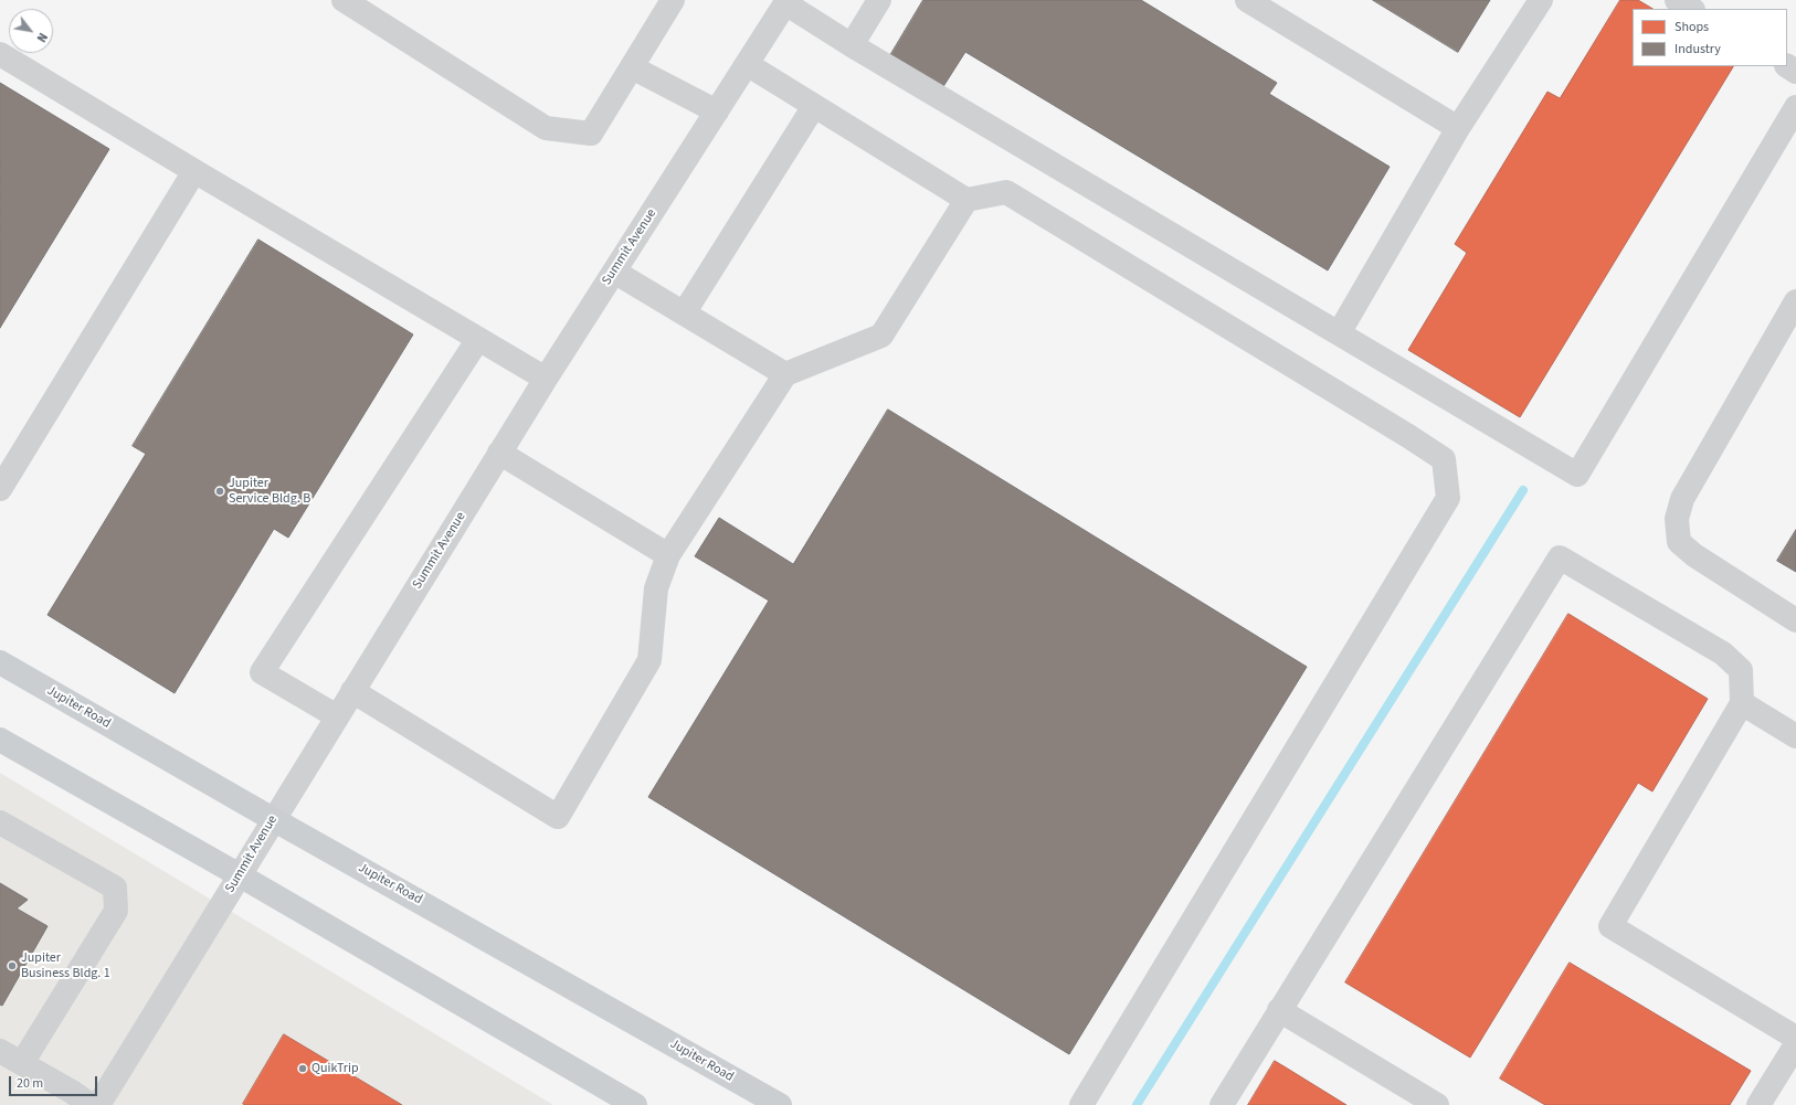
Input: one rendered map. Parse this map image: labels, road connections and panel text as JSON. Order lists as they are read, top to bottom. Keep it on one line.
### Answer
{"streets":{"main road":["Jupiter Road"],"street":["Summit Avenue"]},"crossings":[["Summit Avenue","Jupiter Road"]],"places":["Jupiter Service Bldg. B","Jupiter Business Bldg. 1","QuikTrip"],"legend":["Shops","Industry"],"scale_bar":"20 m","north":"bottom right"}
